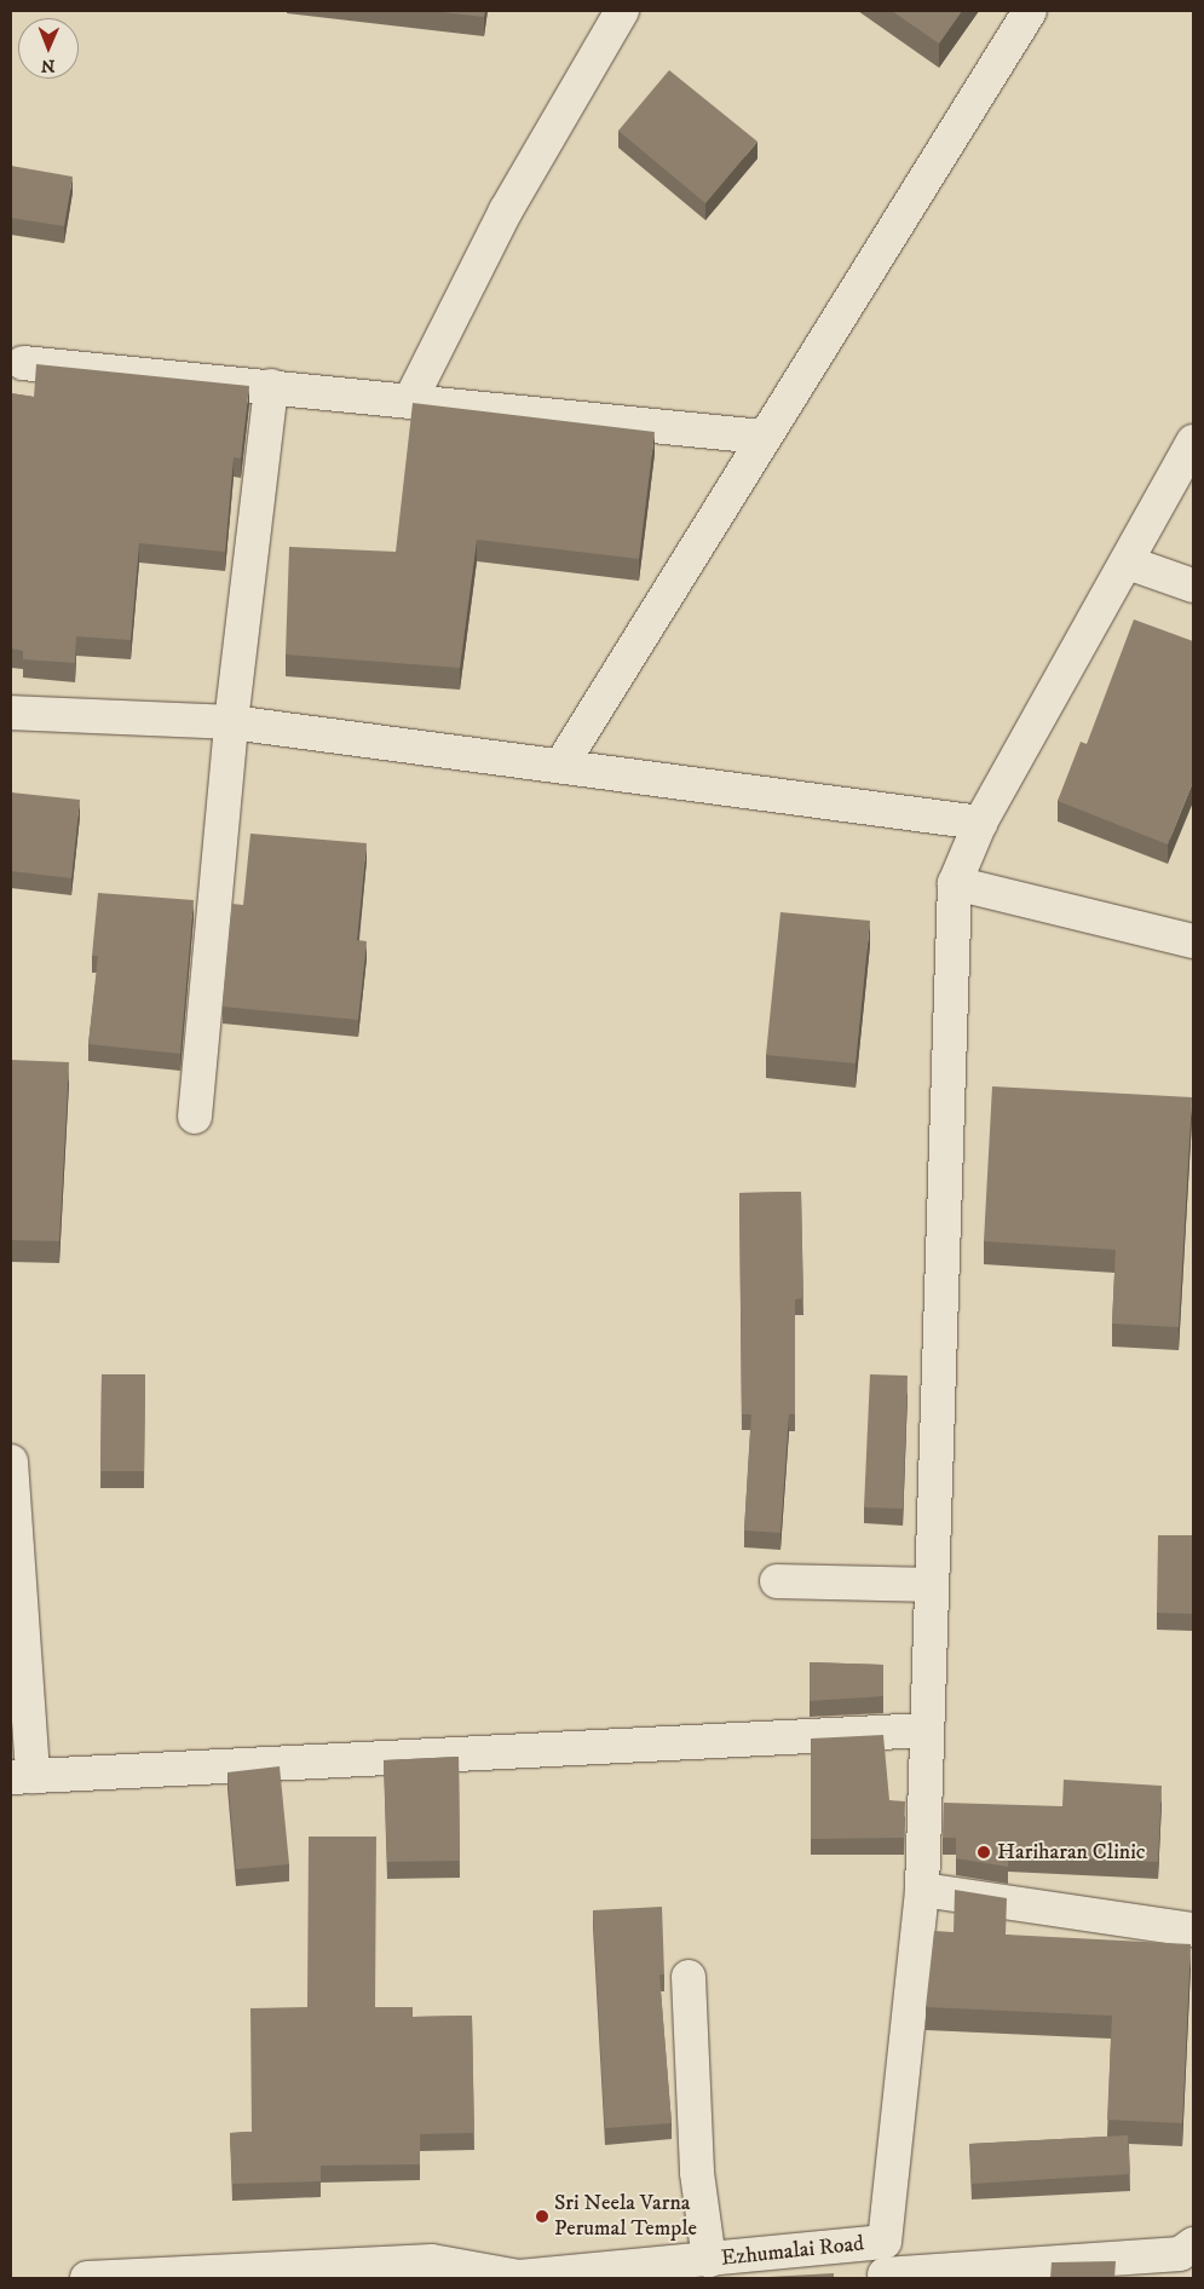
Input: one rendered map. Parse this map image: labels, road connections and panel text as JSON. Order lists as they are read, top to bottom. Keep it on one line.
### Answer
{"streets":{"street":["Ezhumalai Road"]},"places":["Hariharan Clinic","Sri Neela Varna Perumal Temple"],"north":"bottom"}
